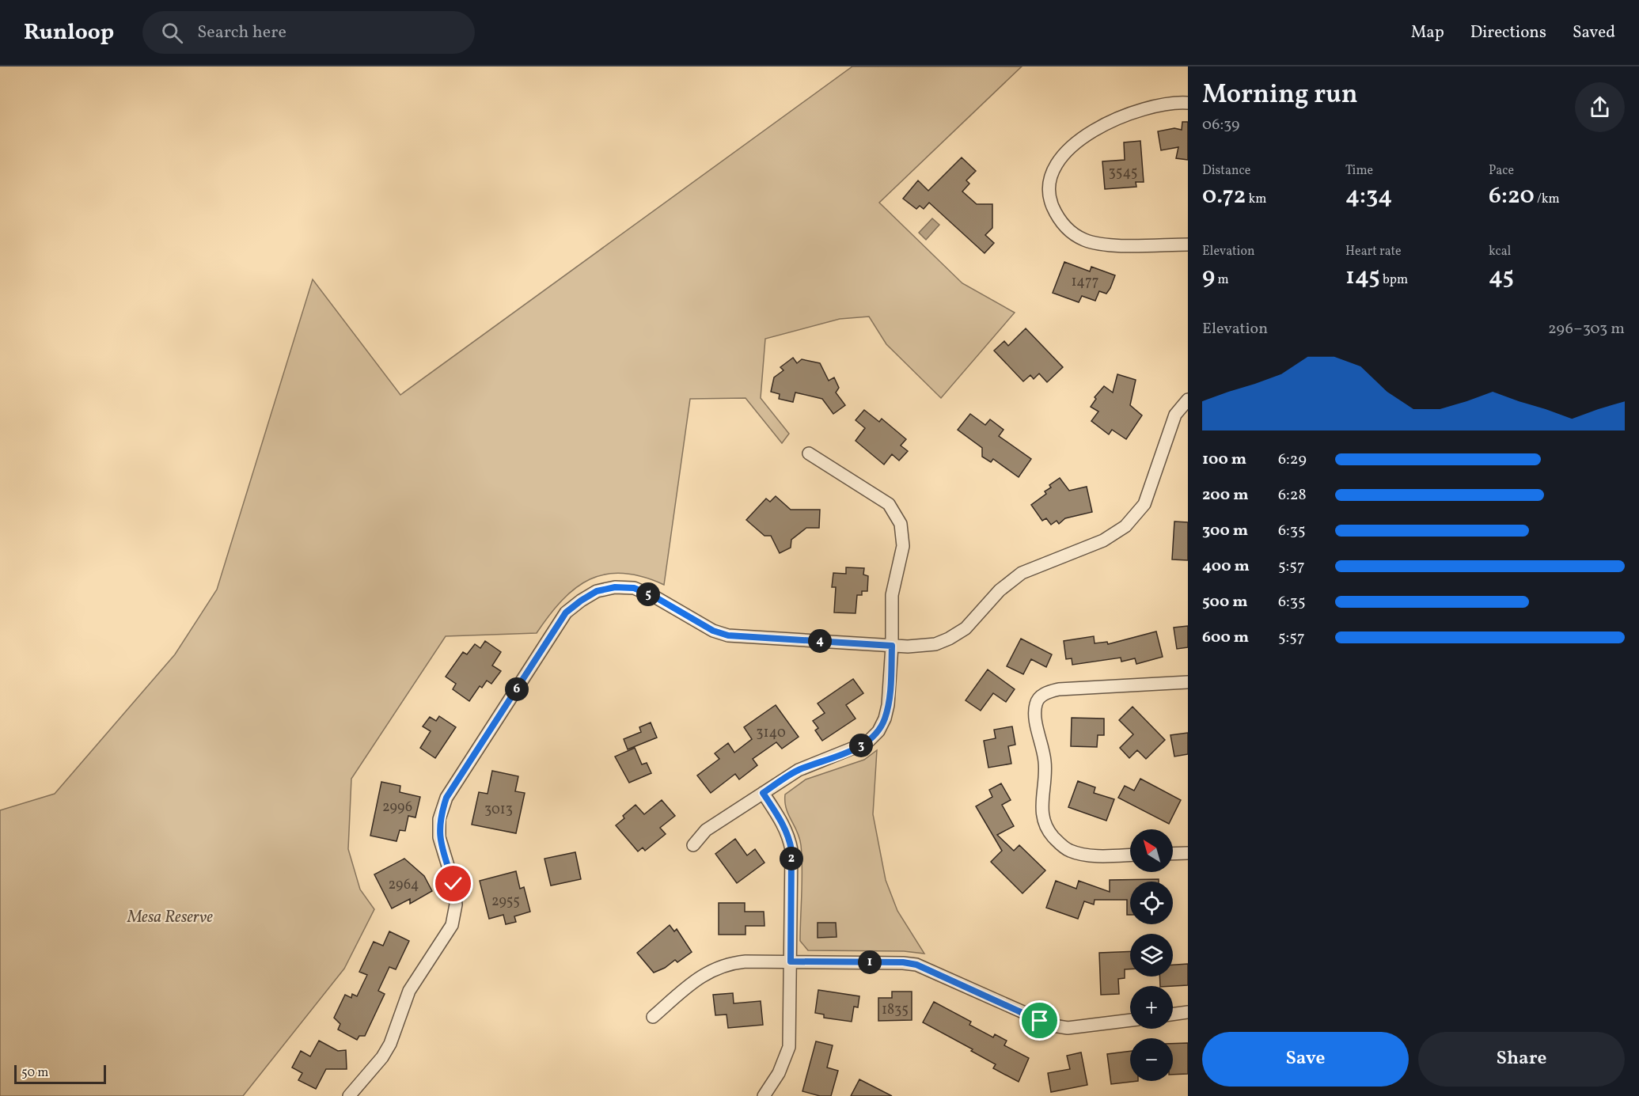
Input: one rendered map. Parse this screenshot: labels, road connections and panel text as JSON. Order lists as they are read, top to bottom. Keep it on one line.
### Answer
{"parks":["Mesa Reserve"],"house_numbers":["3545","1477","3140","2996","3013","2964","2955","1835"],"scale_bar":"50 m","north":"top left","page":{"header":"Runloop","search":"Search here","nav":["Map","Directions","Saved"],"heading":["Morning run","06:39"],"stats":[["Distance","0.72 km"],["Time","4:34"],["Pace","6:20 /km"],["Elevation","9 m"],["Heart rate","145 bpm"],["kcal","45"]],"chart":["Elevation","296–303 m"],"list":[{"name":"100 m","note":"6:29"},{"name":"200 m","note":"6:28"},{"name":"300 m","note":"6:35"},{"name":"400 m","note":"5:57"},{"name":"500 m","note":"6:35"},{"name":"600 m","note":"5:57"}],"pins":["5","4","6","3","2","1"],"map_buttons":["+","−"],"buttons":["Save","Share"],"scale":"50 m"}}
